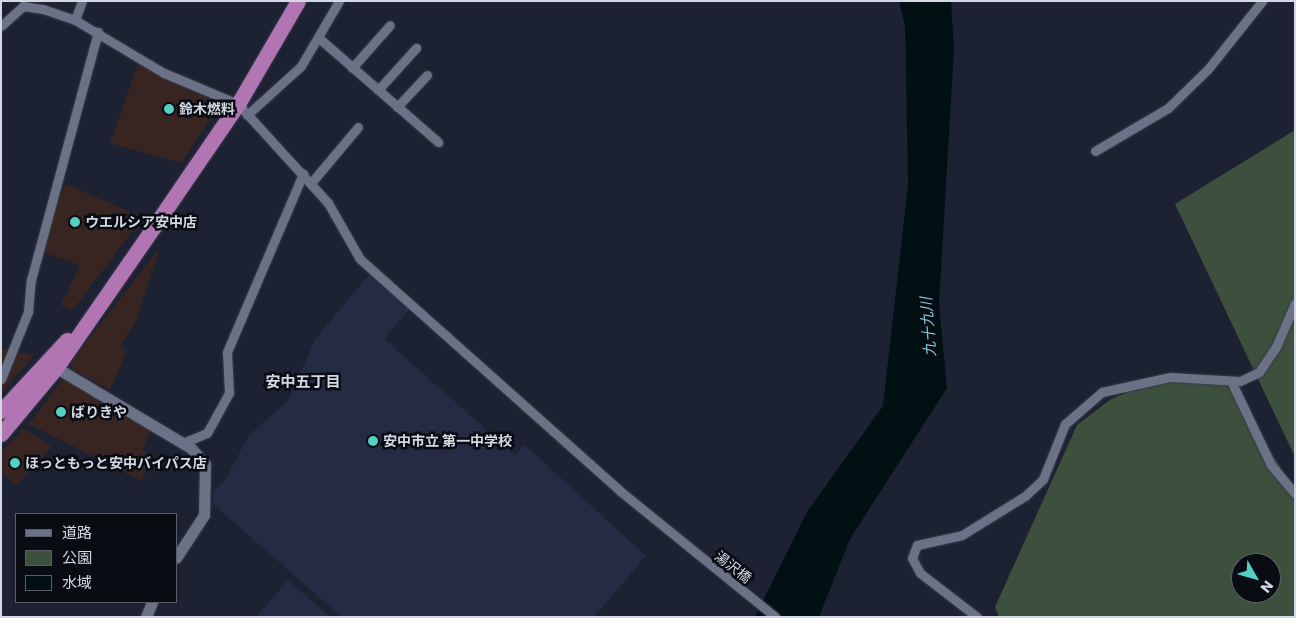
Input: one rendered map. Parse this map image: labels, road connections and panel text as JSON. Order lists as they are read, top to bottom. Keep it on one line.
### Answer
{"streets":{"street":["湯沢橋"]},"districts":["安中五丁目"],"water":["九十九川"],"places":["鈴木燃料","ウエルシア安中店","ばりきや","安中市立 第一中学校","ほっともっと安中バイパス店"],"legend":["道路","公園","水域"],"north":"bottom right"}
